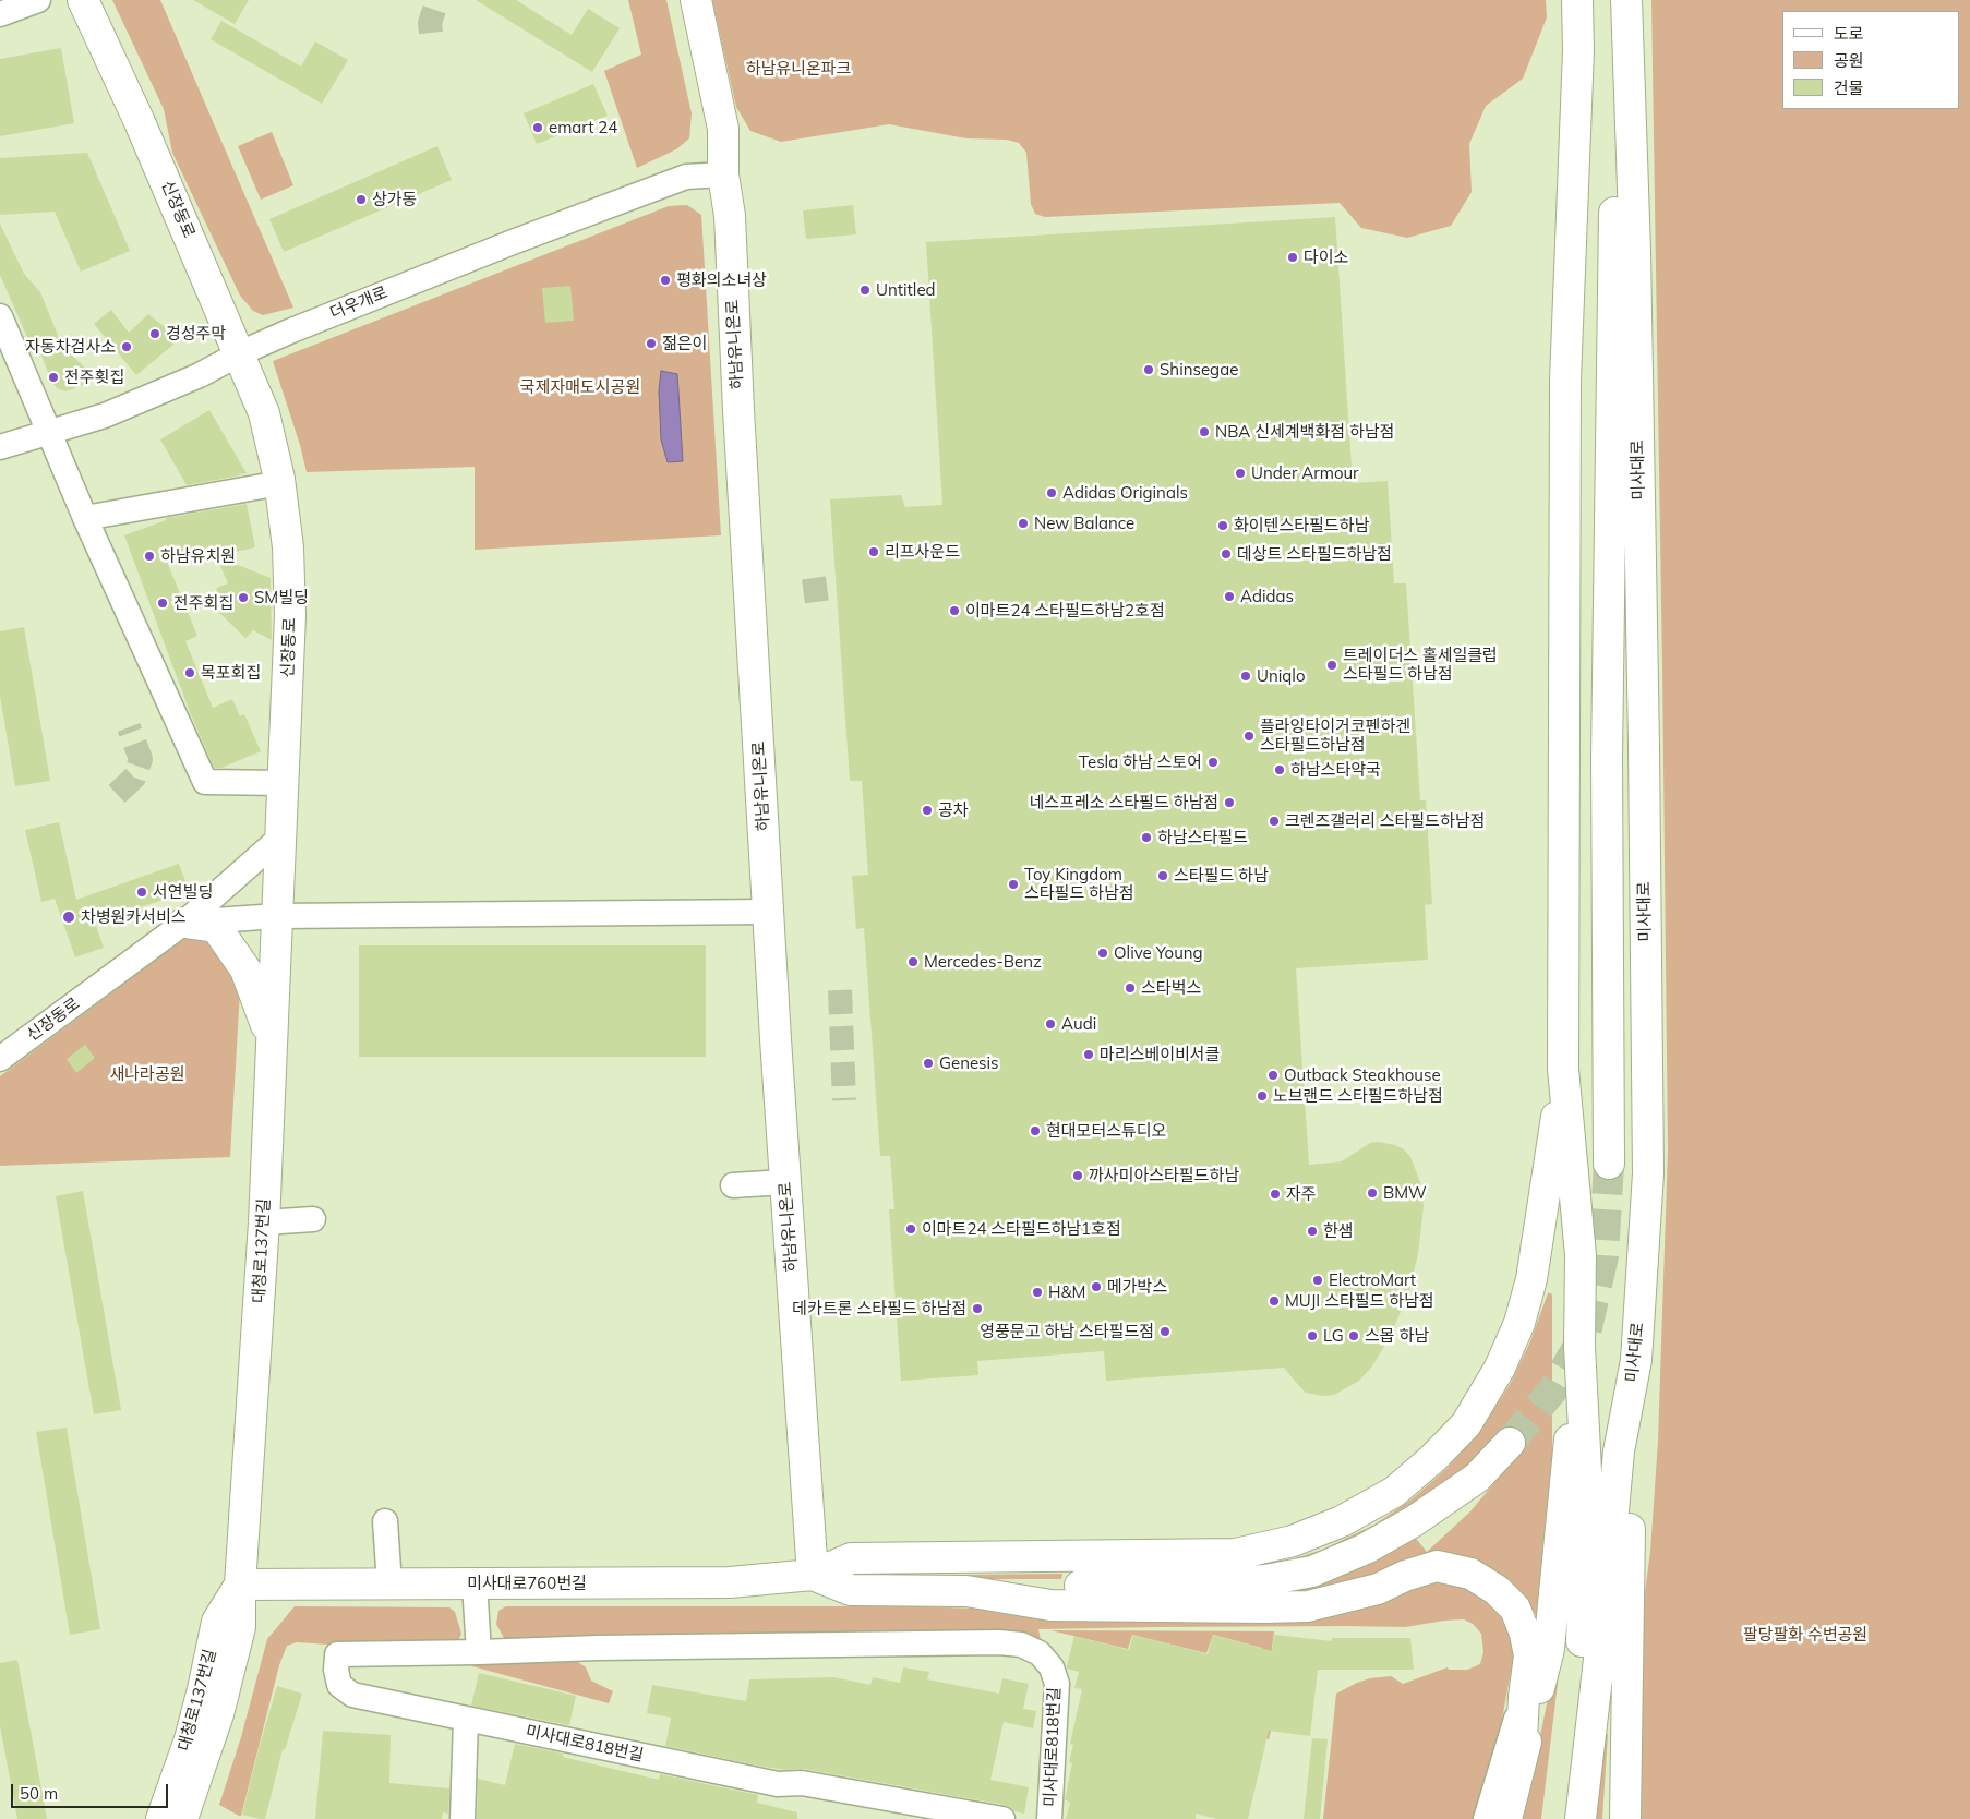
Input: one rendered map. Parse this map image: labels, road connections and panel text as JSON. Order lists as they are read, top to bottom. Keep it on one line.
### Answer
{"streets":{"main road":["신장동로","하남유니온로","미사대로","대청로137번길","미사대로760번길"],"street":["더우개로","미사대로818번길"]},"crossings":[["신장동로","더우개로"],["신장동로","대청로137번길"],["더우개로","하남유니온로"],["하남유니온로","미사대로760번길"],["대청로137번길","미사대로760번길"]],"parks":["하남유니온파크","국제자매도시공원","새나라공원","팔당팔화 수변공원"],"places":["emart 24","상가동","다이소","평화의소녀상","Untitled","경성주막","젊은이","자동차검사소","Shinsegae","전주횟집","NBA 신세계백화점 하남점","Under Armour","Adidas Originals","New Balance","화이텐스타필드하남","리프사운드","데상트 스타필드하남점","하남유치원","Adidas","SM빌딩","전주회집","이마트24 스타필드하남2호점","트레이더스 홀세일클럽 스타필드 하남점","목포회집","Uniqlo","플라잉타이거코펜하겐 스타필드하남점","Tesla 하남 스토어","하남스타약국","네스프레소 스타필드 하남점","공차","크렌즈갤러리 스타필드하남점","하남스타필드","스타필드 하남","Toy Kingdom 스타필드 하남점","서연빌딩","차병원카서비스","Olive Young","Mercedes-Benz","스타벅스","Audi","마리스베이비서클","Genesis","Outback Steakhouse","노브랜드 스타필드하남점","현대모터스튜디오","까사미아스타필드하남","BMW","자주","이마트24 스타필드하남1호점","한샘","ElectroMart","메가박스","H&M","MUJI 스타필드 하남점","데카트론 스타필드 하남점","영풍문고 하남 스타필드점","LG","스몹 하남"],"legend":["도로","공원","건물"],"scale_bar":"50 m"}
